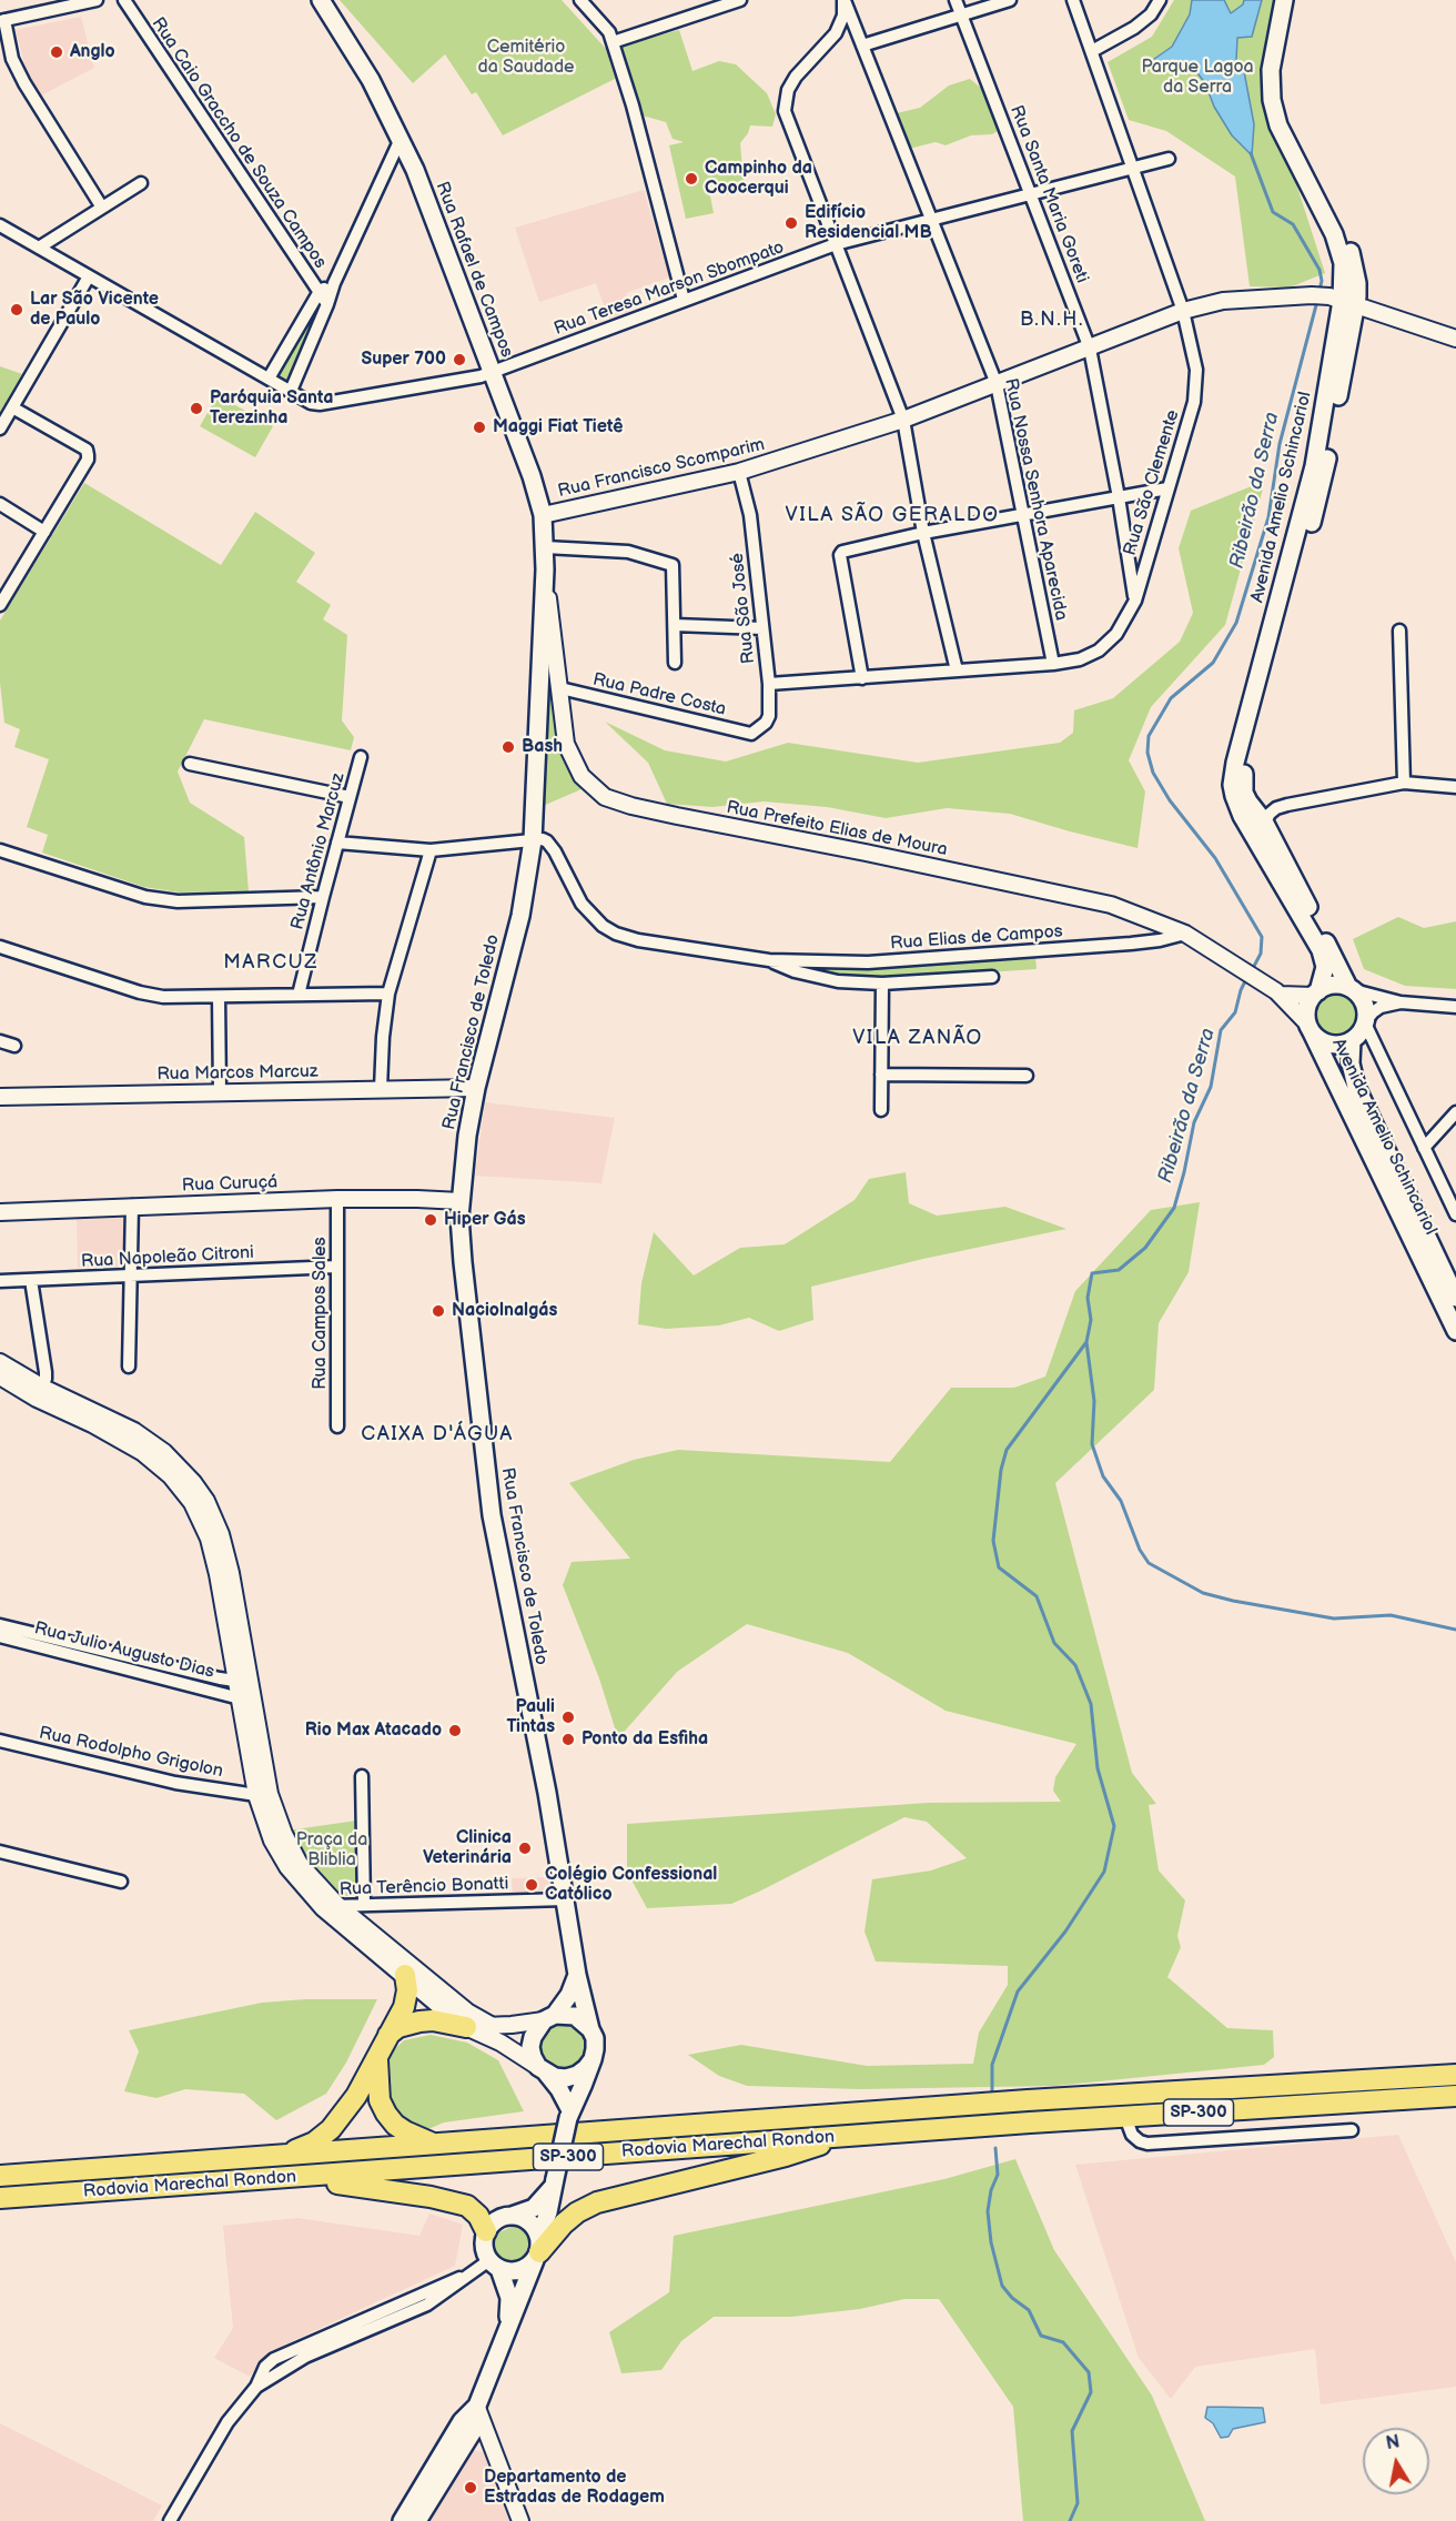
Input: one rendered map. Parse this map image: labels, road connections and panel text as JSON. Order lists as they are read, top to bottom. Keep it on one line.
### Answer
{"streets":{"highway":["SP-300","Rodovia Marechal Rondon"],"main road":["Rua Rafael de Campos","Avenida Amelio Schincariol","Rua Francisco de Toledo"],"street":["Rua Caio Graccho de Souza Campos","Rua Santa Maria Goreti","Rua Teresa Marson Sbompato","Rua Francisco Scomparim","Rua São Clemente","Rua Nossa Senhora Aparecida","Rua São José","Rua Padre Costa","Rua Prefeito Elias de Moura","Rua Antônio Marcuz","Rua Elias de Campos","Rua Marcos Marcuz","Rua Curuçá","Rua Napoleão Citroni","Rua Campos Sales","Rua Julio Augusto Dias","Rua Rodolpho Grigolon","Rua Terêncio Bonatti"]},"crossings":[["Rua Santa Maria Goreti","Rua Teresa Marson Sbompato"],["Rua Santa Maria Goreti","Rua Francisco Scomparim"],["Rua Santa Maria Goreti","Rua São Clemente"],["Rua Rafael de Campos","Rua Teresa Marson Sbompato"],["Rua Rafael de Campos","Rua Francisco Scomparim"],["Rua Rafael de Campos","Rua Prefeito Elias de Moura"],["Rua Rafael de Campos","Rua Francisco de Toledo"],["Rua Teresa Marson Sbompato","Rua São Clemente"],["Rua Teresa Marson Sbompato","Rua Nossa Senhora Aparecida"],["Rua Francisco Scomparim","Rua São Clemente"],["Rua Francisco Scomparim","Avenida Amelio Schincariol"],["Rua Francisco Scomparim","Rua Nossa Senhora Aparecida"],["Rua Francisco Scomparim","Rua São José"],["Rua São Clemente","Rua Nossa Senhora Aparecida"],["Rua São Clemente","Rua São José"],["Avenida Amelio Schincariol","Rua Prefeito Elias de Moura"],["Rua São José","Rua Padre Costa"],["Rua Padre Costa","Rua Prefeito Elias de Moura"],["Rua Prefeito Elias de Moura","Rua Elias de Campos"],["Rua Prefeito Elias de Moura","Rua Francisco de Toledo"],["Rua Elias de Campos","Rua Francisco de Toledo"],["Rua Francisco de Toledo","Rua Marcos Marcuz"],["Rua Francisco de Toledo","Rua Curuçá"],["Rua Francisco de Toledo","Rua Terêncio Bonatti"],["Rua Curuçá","Rua Campos Sales"],["Rua Napoleão Citroni","Rua Campos Sales"]],"districts":["B.N.H.","VILA SÃO GERALDO","MARCUZ","VILA ZANÃO","CAIXA D'ÁGUA"],"water":["Ribeirão da Serra"],"parks":["Cemitério da Saudade","Parque Lagoa da Serra","Praça da Bliblia"],"places":["Anglo","Campinho da Coocerqui","Edifício Residencial MB","Lar São Vicente de Paulo","Super 700","Paróquia Santa Terezinha","Maggi Fiat Tietê","Bash","Hiper Gás","Naciolnalgás","Pauli Tintas","Rio Max Atacado","Ponto da Esfiha","Clinica Veterinária","Colégio Confessional Católico","Departamento de Estradas de Rodagem"],"north":"top"}
